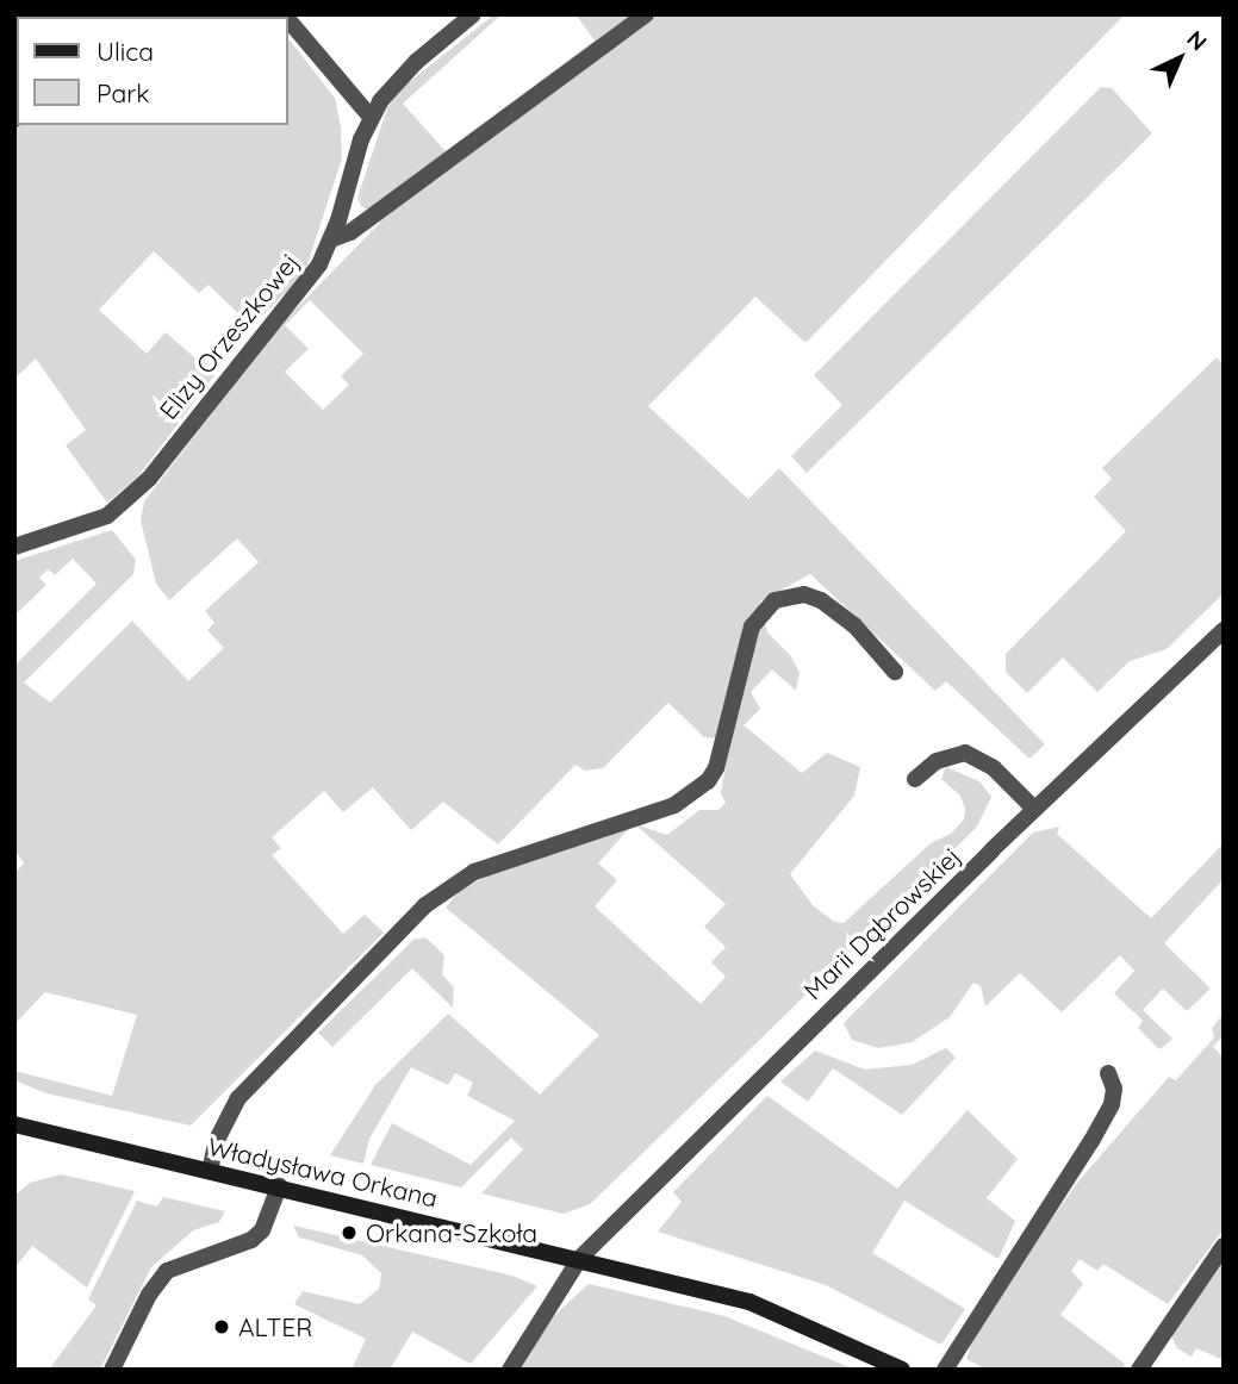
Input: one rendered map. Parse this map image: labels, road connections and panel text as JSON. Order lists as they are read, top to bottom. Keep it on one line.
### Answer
{"streets":{"street":["Elizy Orzeszkowej","Marii Dąbrowskiej","Władysława Orkana"]},"crossings":[["Marii Dąbrowskiej","Władysława Orkana"]],"places":["Orkana-Szkoła","ALTER"],"legend":["Ulica","Park"],"north":"top right"}
